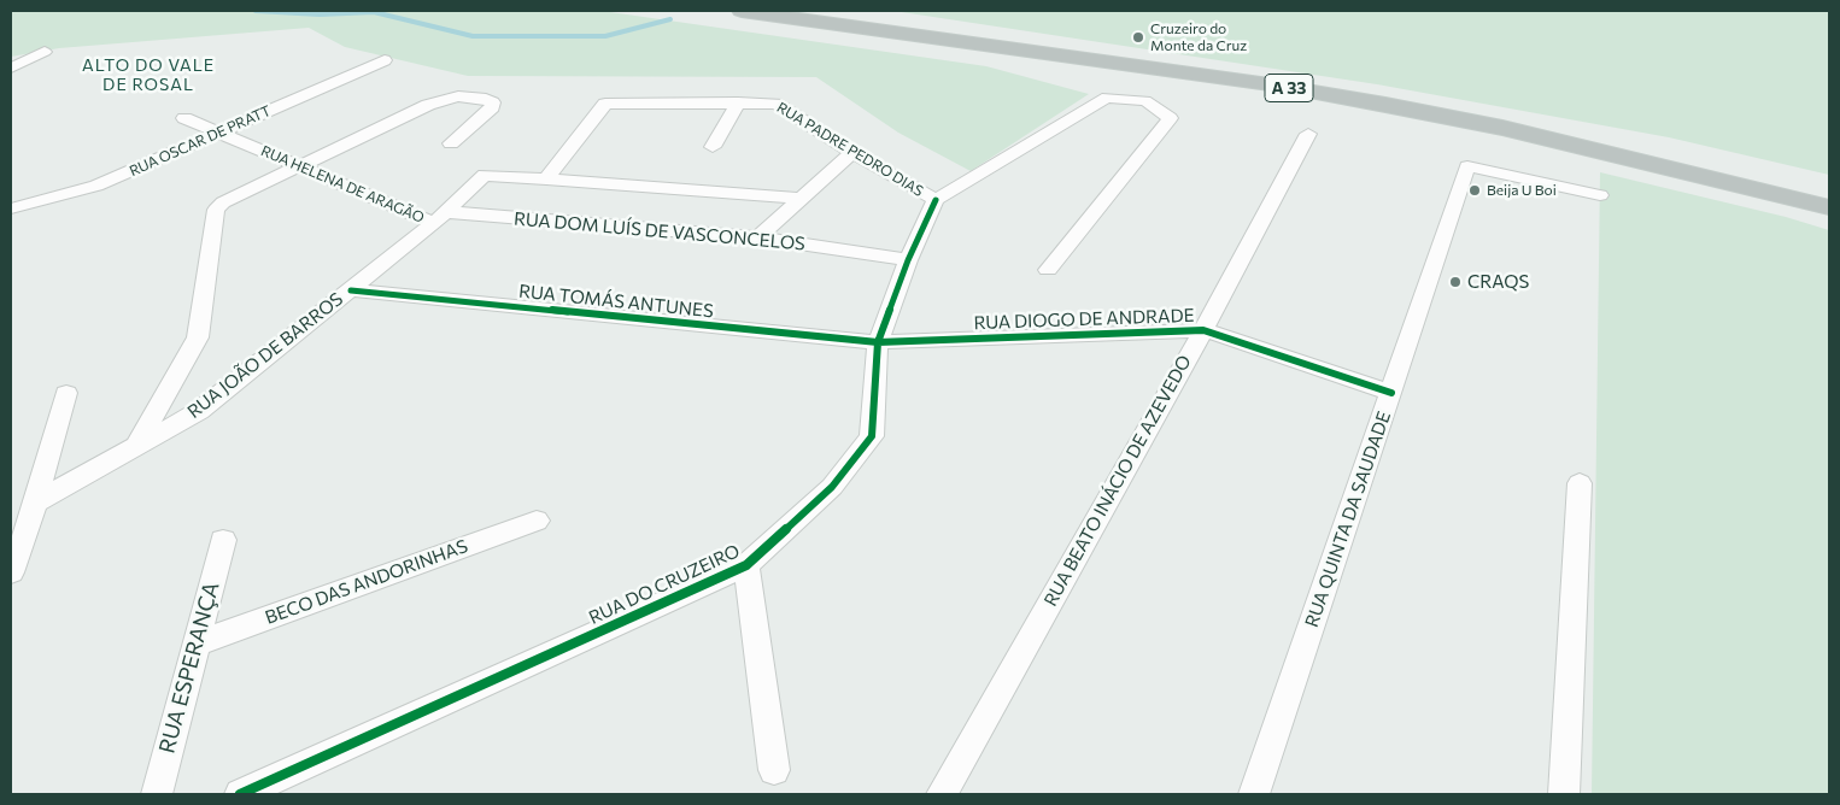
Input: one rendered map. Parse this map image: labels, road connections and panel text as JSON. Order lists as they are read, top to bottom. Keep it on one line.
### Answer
{"streets":{"highway":["A 33"],"street":["RUA OSCAR DE PRATT","RUA PADRE PEDRO DIAS","RUA HELENA DE ARAGÃO","RUA DOM LUÍS DE VASCONCELOS","RUA TOMÁS ANTUNES","RUA DIOGO DE ANDRADE","RUA JOÃO DE BARROS","RUA BEATO INÁCIO DE AZEVEDO","RUA QUINTA DA SAUDADE","BECO DAS ANDORINHAS","RUA DO CRUZEIRO","RUA ESPERANÇA"]},"crossings":[["RUA OSCAR DE PRATT","RUA HELENA DE ARAGÃO"],["RUA PADRE PEDRO DIAS","RUA JOÃO DE BARROS"],["RUA PADRE PEDRO DIAS","RUA DO CRUZEIRO"],["RUA HELENA DE ARAGÃO","RUA DOM LUÍS DE VASCONCELOS"],["RUA HELENA DE ARAGÃO","RUA JOÃO DE BARROS"],["RUA DOM LUÍS DE VASCONCELOS","RUA JOÃO DE BARROS"],["RUA DOM LUÍS DE VASCONCELOS","RUA DO CRUZEIRO"],["RUA TOMÁS ANTUNES","RUA DIOGO DE ANDRADE"],["RUA TOMÁS ANTUNES","RUA JOÃO DE BARROS"],["RUA TOMÁS ANTUNES","RUA DO CRUZEIRO"],["RUA DIOGO DE ANDRADE","RUA BEATO INÁCIO DE AZEVEDO"],["RUA DIOGO DE ANDRADE","RUA QUINTA DA SAUDADE"],["RUA DIOGO DE ANDRADE","RUA DO CRUZEIRO"],["BECO DAS ANDORINHAS","RUA ESPERANÇA"]],"districts":["ALTO DO VALE DE ROSAL"],"places":["Cruzeiro do Monte da Cruz","Beija U Boi","CRAQS"]}
